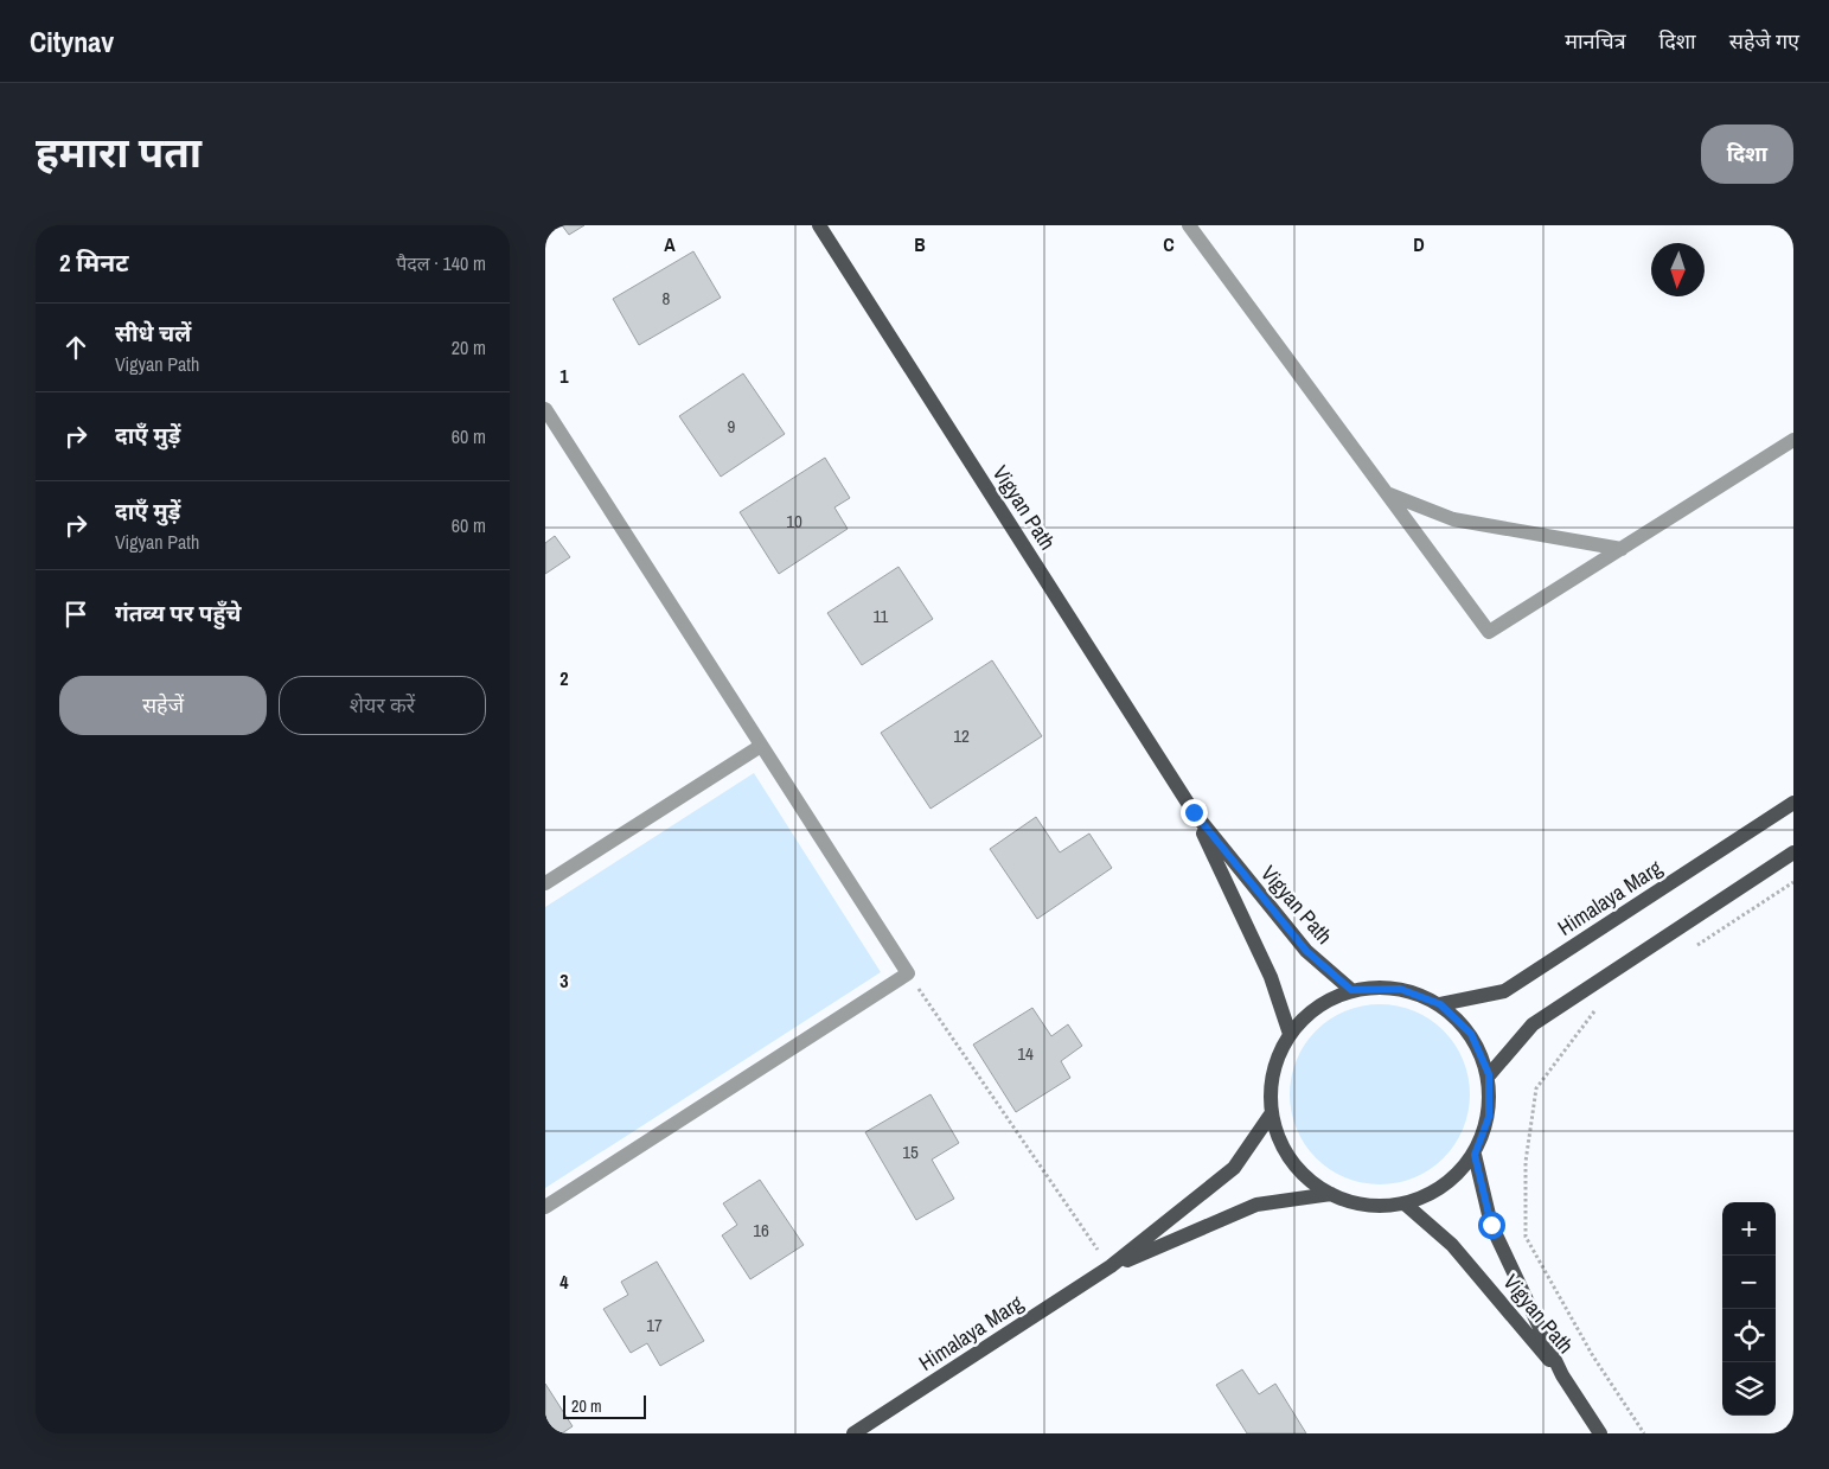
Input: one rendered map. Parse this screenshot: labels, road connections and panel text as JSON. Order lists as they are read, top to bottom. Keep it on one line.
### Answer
{"streets":{"main road":["Vigyan Path","Himalaya Marg"]},"house_numbers":["8","9","10","11","12","14","15","16","17"],"scale_bar":"20 m","north":"bottom","page":{"header":"Citynav","nav":["मानचित्र","दिशा","सहेजे गए"],"title":"हमारा पता","buttons":["दिशा",["सहेजें","शेयर करें"]],"heading":["2 मिनट","पैदल · 140 m"],"list":[["सीधे चलें","Vigyan Path","20 m"],["दाएँ मुड़ें","60 m"],["दाएँ मुड़ें","Vigyan Path","60 m"],"गंतव्य पर पहुँचे"],"map_buttons":["+","−"],"scale":"20 m"},"grid":{"columns":["A","B","C","D"],"rows":["1","2","3","4"]}}
